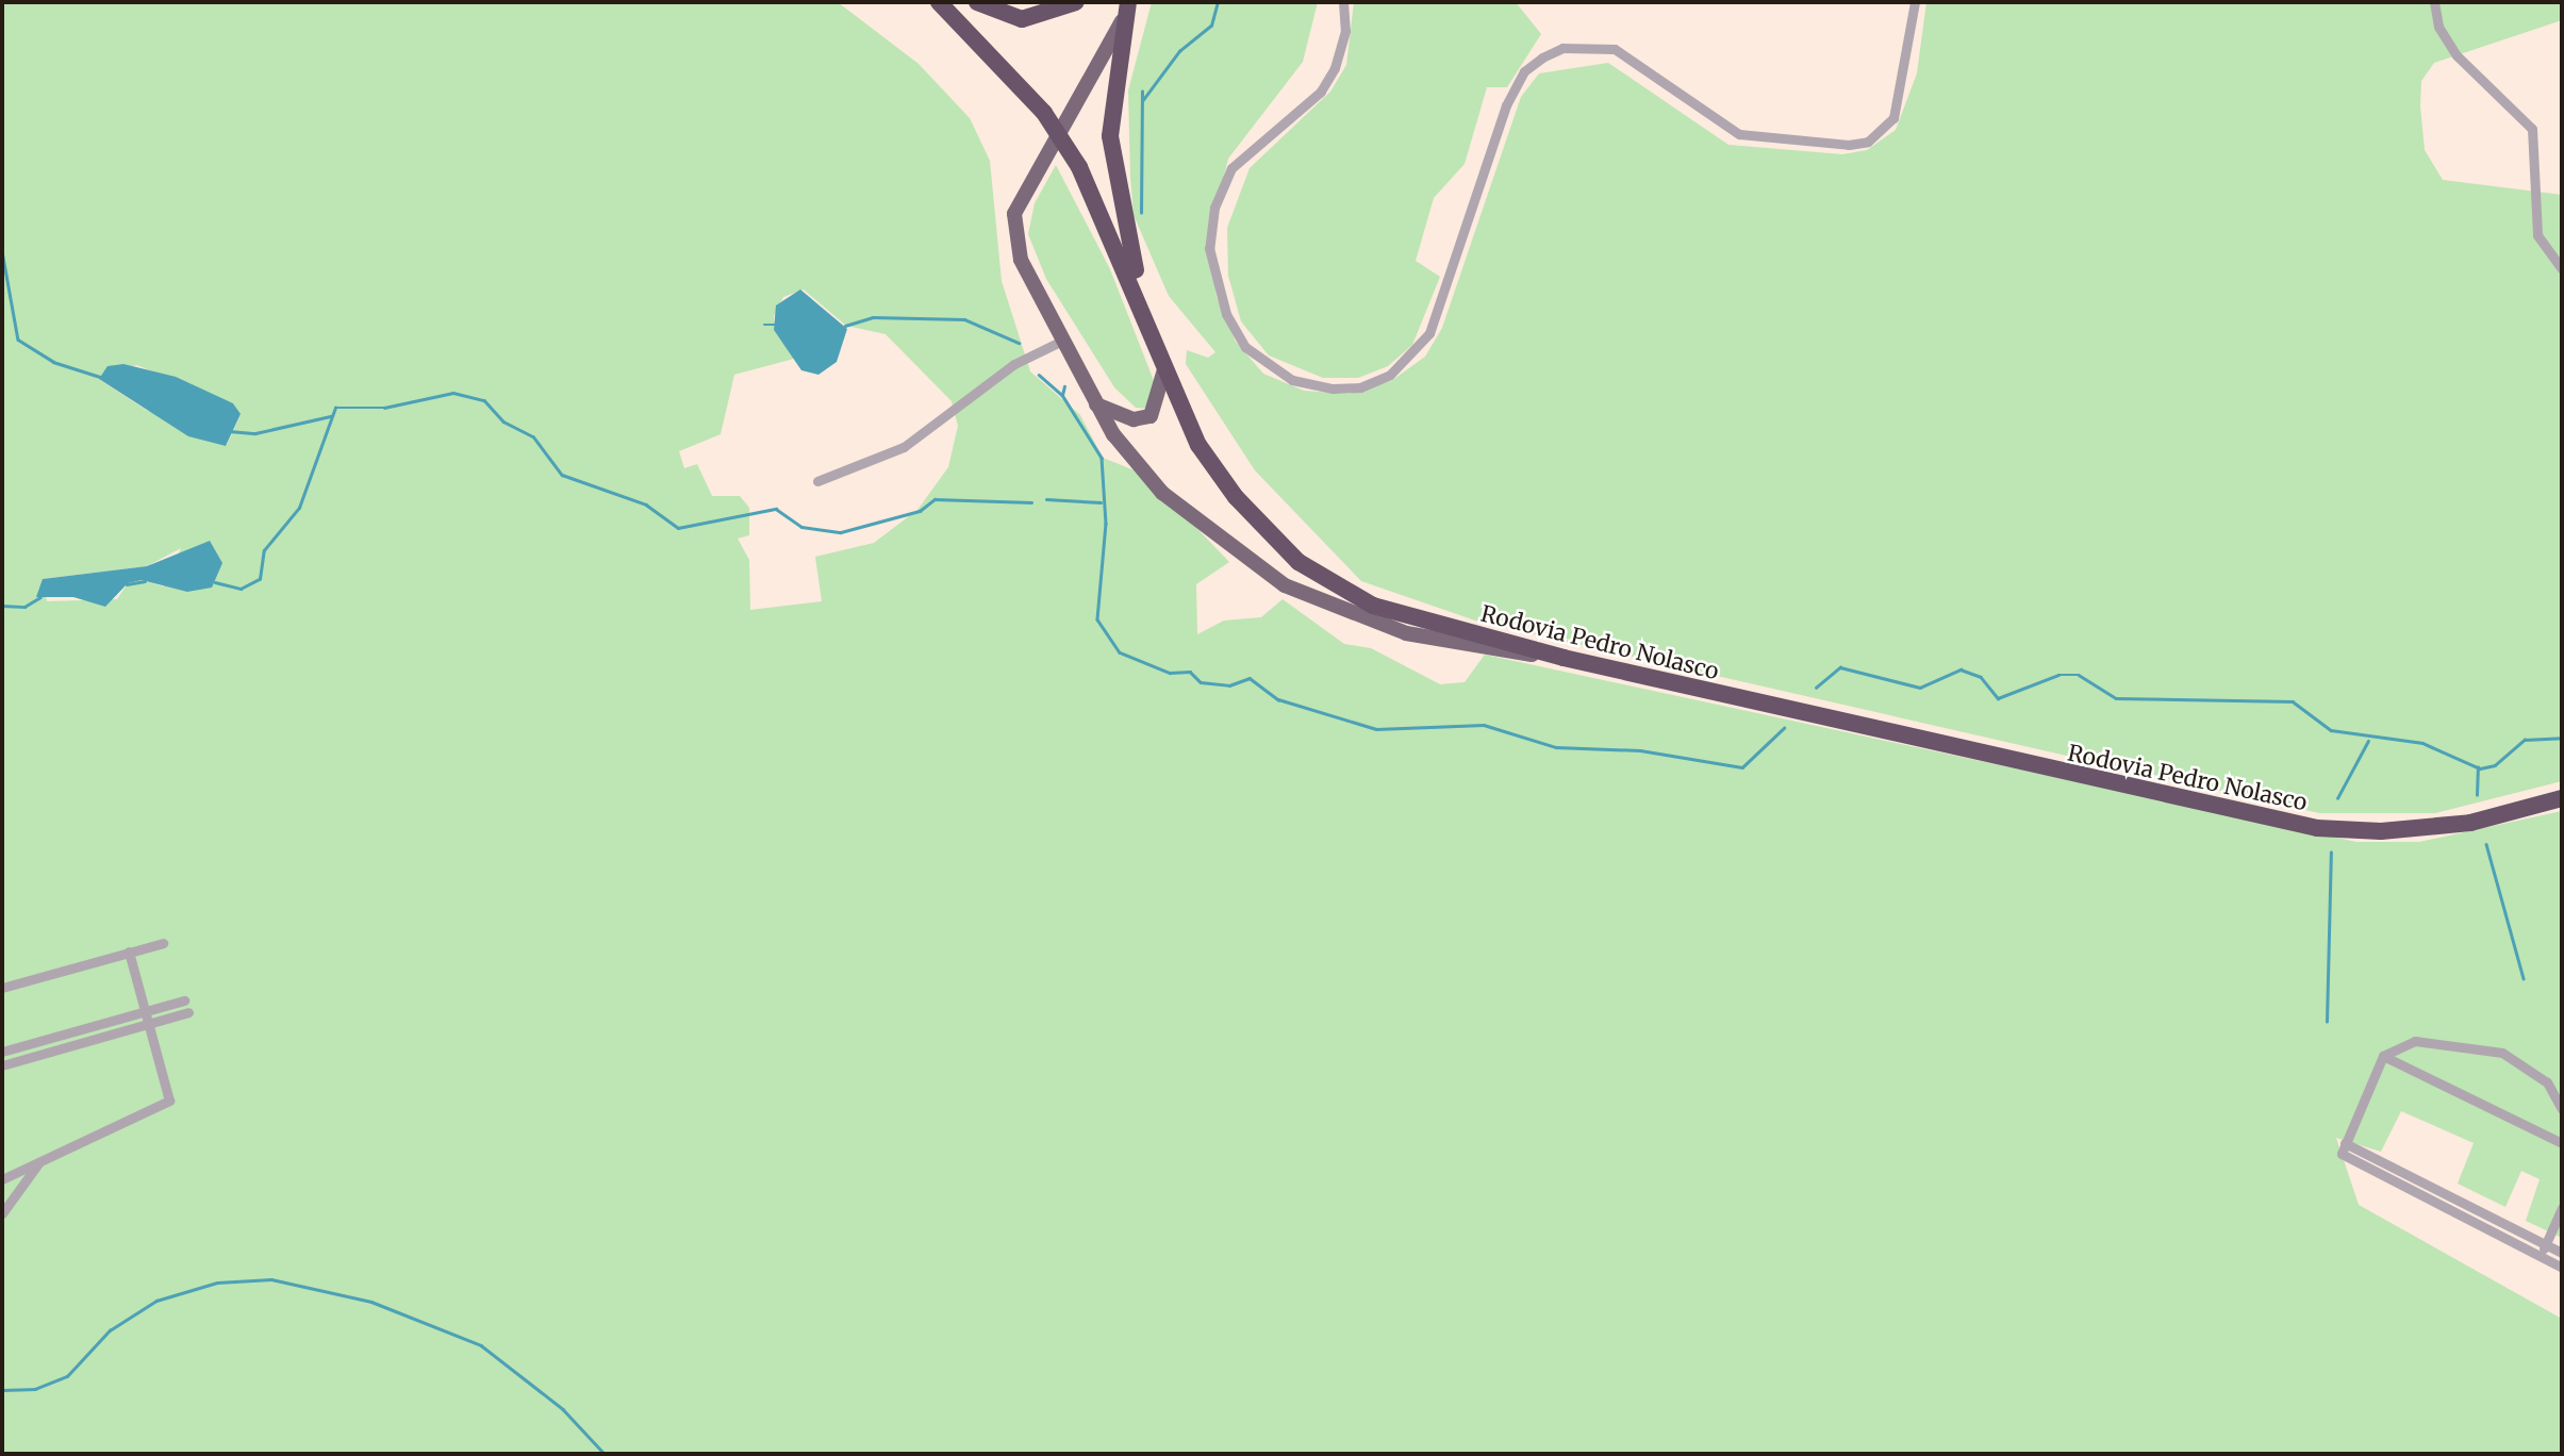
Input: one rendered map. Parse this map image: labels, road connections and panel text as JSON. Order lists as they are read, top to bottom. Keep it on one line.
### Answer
{"streets":{"highway":["Rodovia Pedro Nolasco"]}}
